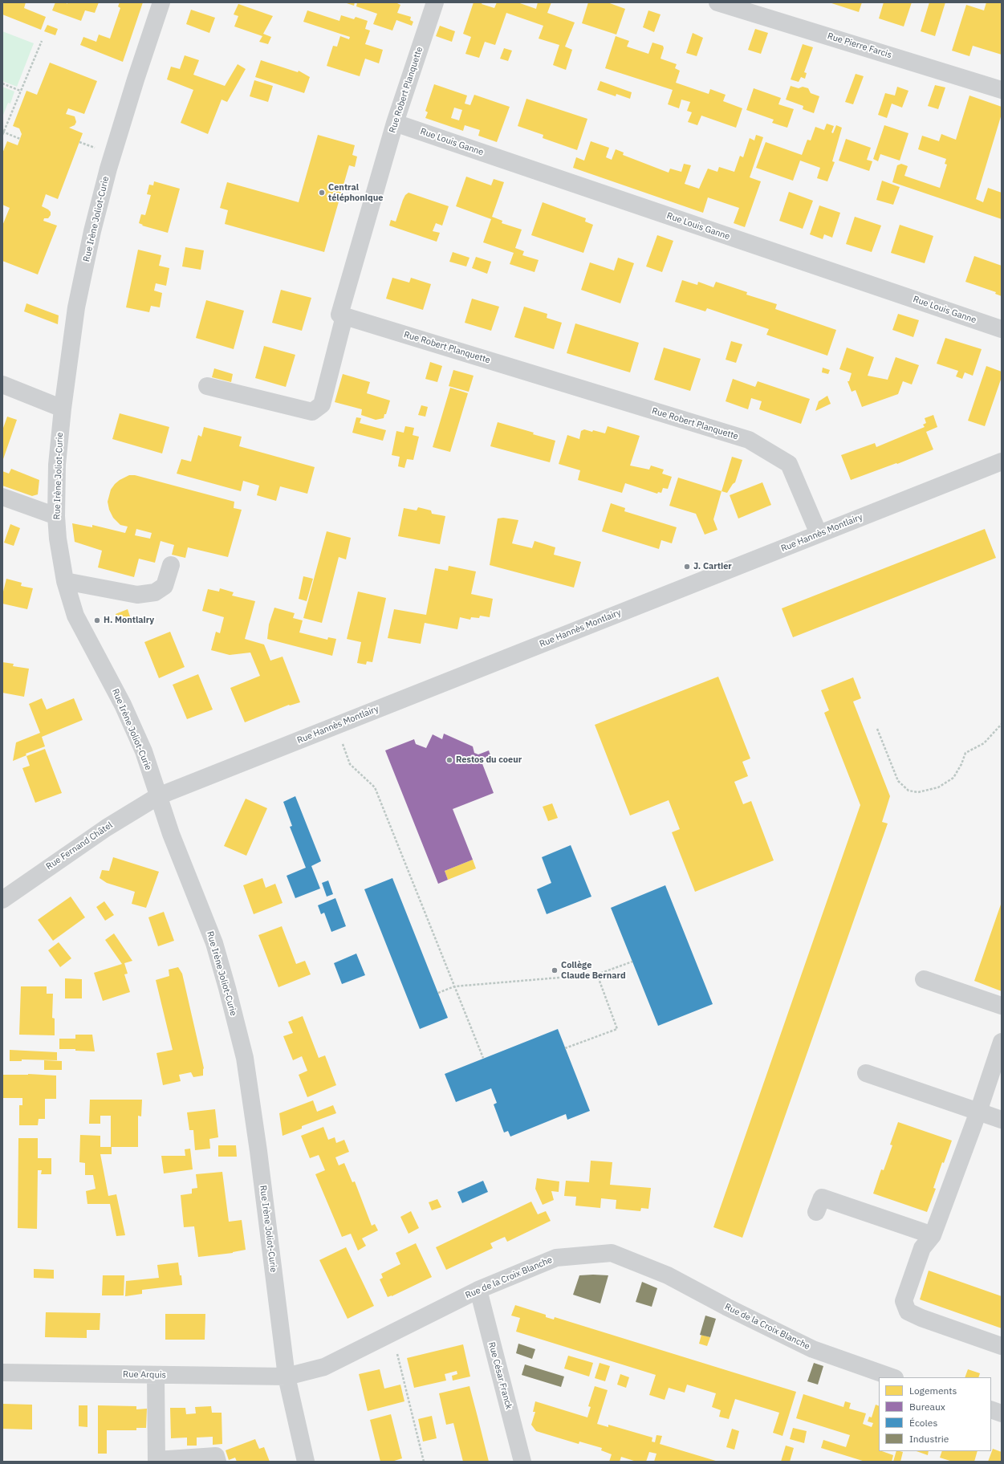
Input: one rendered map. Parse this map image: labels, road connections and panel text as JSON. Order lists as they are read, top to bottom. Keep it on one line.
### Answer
{"streets":{"street":["Rue Pierre Farcis","Rue Robert Planquette","Rue Louis Ganne","Rue Irène Joliot-Curie","Rue Hannès Montlairy","Rue Fernand Châtel","Rue de la Croix Blanche","Rue Arquis","Rue César Franck"]},"crossings":[["Rue Robert Planquette","Rue Louis Ganne"],["Rue Robert Planquette","Rue Hannès Montlairy"],["Rue Irène Joliot-Curie","Rue Hannès Montlairy"],["Rue Irène Joliot-Curie","Rue Fernand Châtel"],["Rue Irène Joliot-Curie","Rue de la Croix Blanche"],["Rue Irène Joliot-Curie","Rue Arquis"],["Rue Hannès Montlairy","Rue Fernand Châtel"],["Rue de la Croix Blanche","Rue Arquis"],["Rue de la Croix Blanche","Rue César Franck"]],"places":["Central téléphonique","J. Cartier","H. Montlairy","Restos du coeur","Collège Claude Bernard"],"legend":["Logements","Bureaux","Écoles","Industrie"]}
